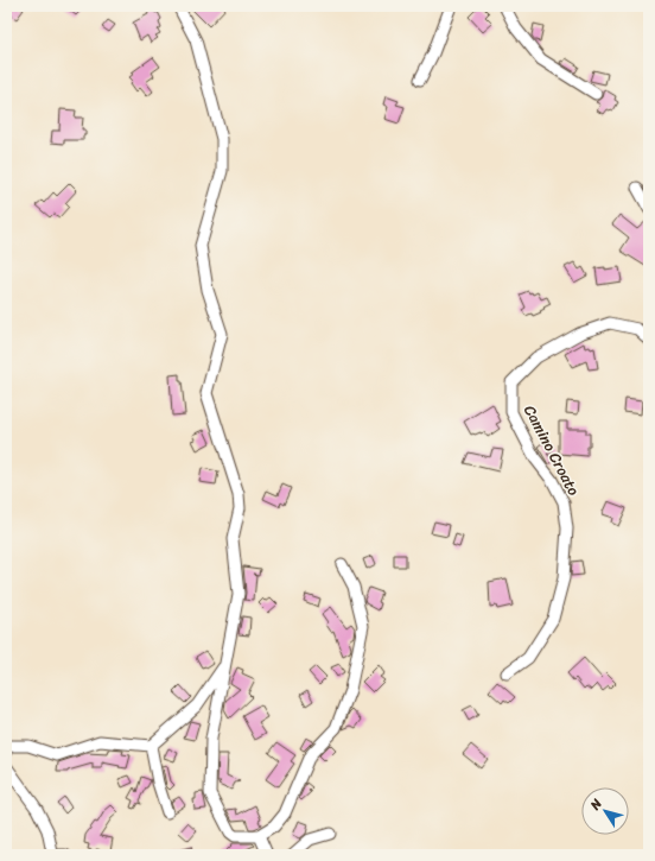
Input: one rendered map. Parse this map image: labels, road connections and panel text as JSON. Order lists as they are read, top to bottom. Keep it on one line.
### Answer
{"streets":{"street":["Camino Croato"]},"north":"top left"}
